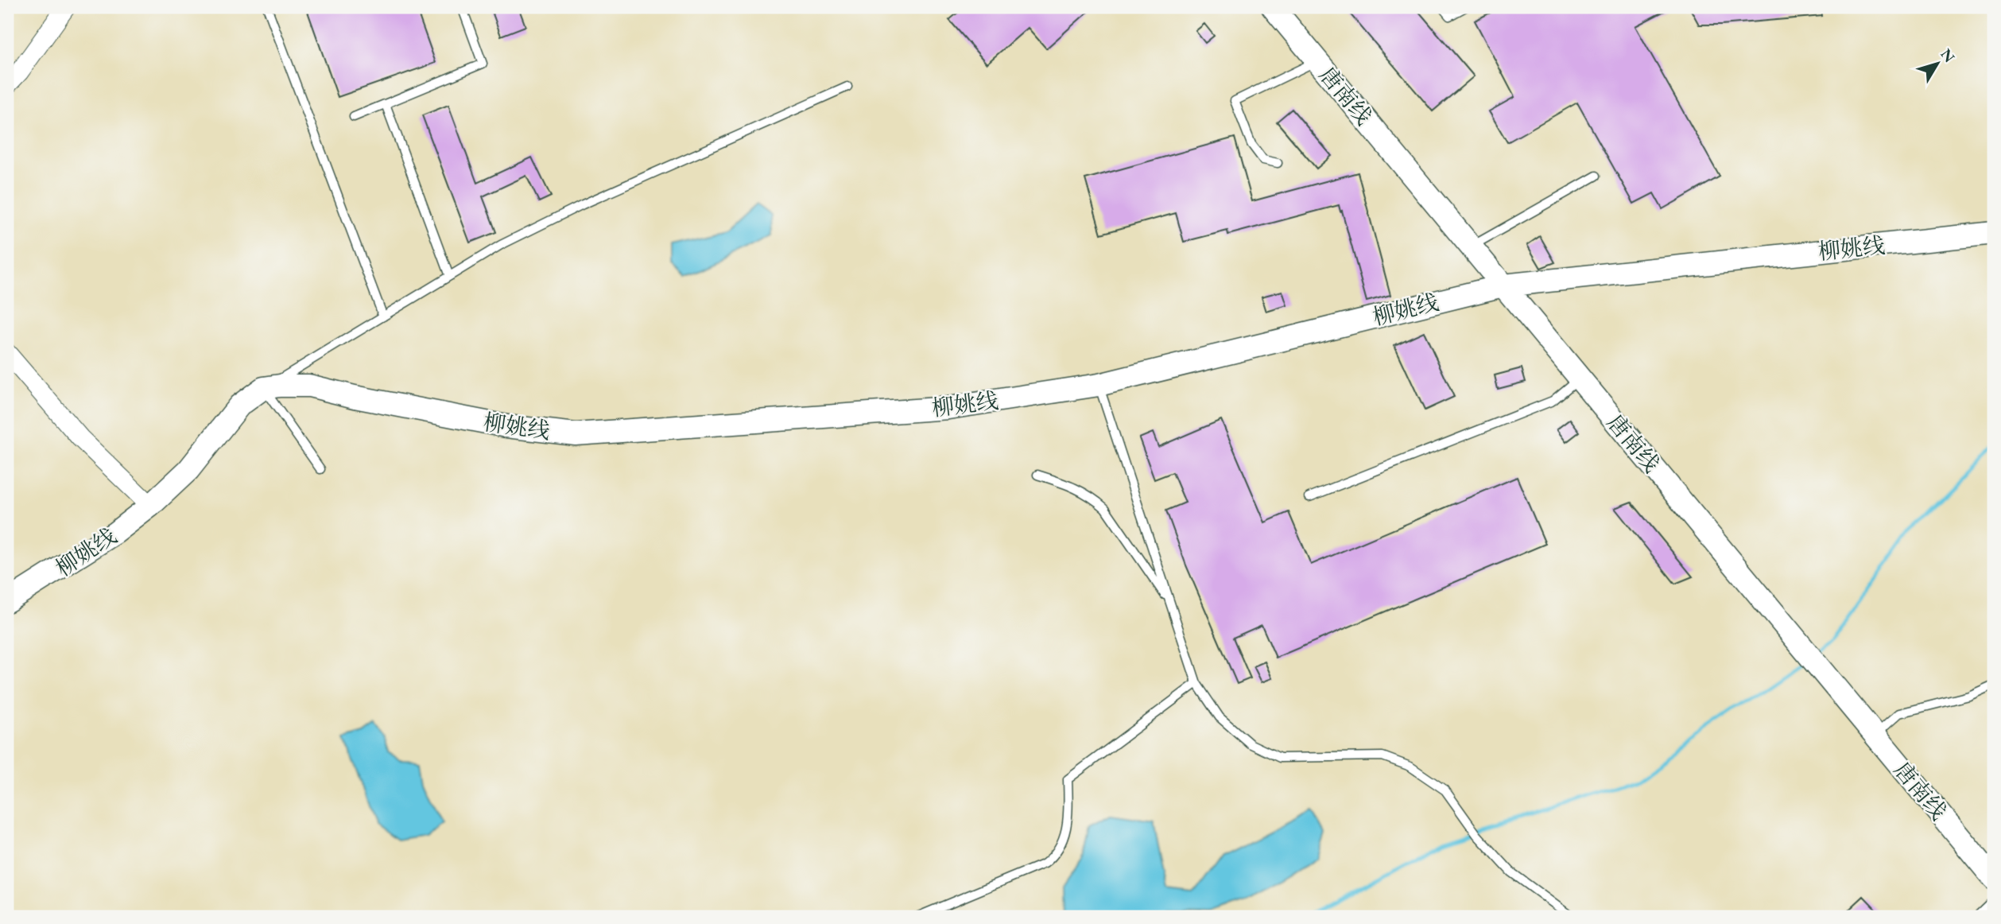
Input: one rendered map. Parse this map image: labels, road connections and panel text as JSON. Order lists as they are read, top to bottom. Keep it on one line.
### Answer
{"streets":{"street":["唐南线","柳姚线"]},"crossings":[["唐南线","柳姚线"]],"north":"top right"}
